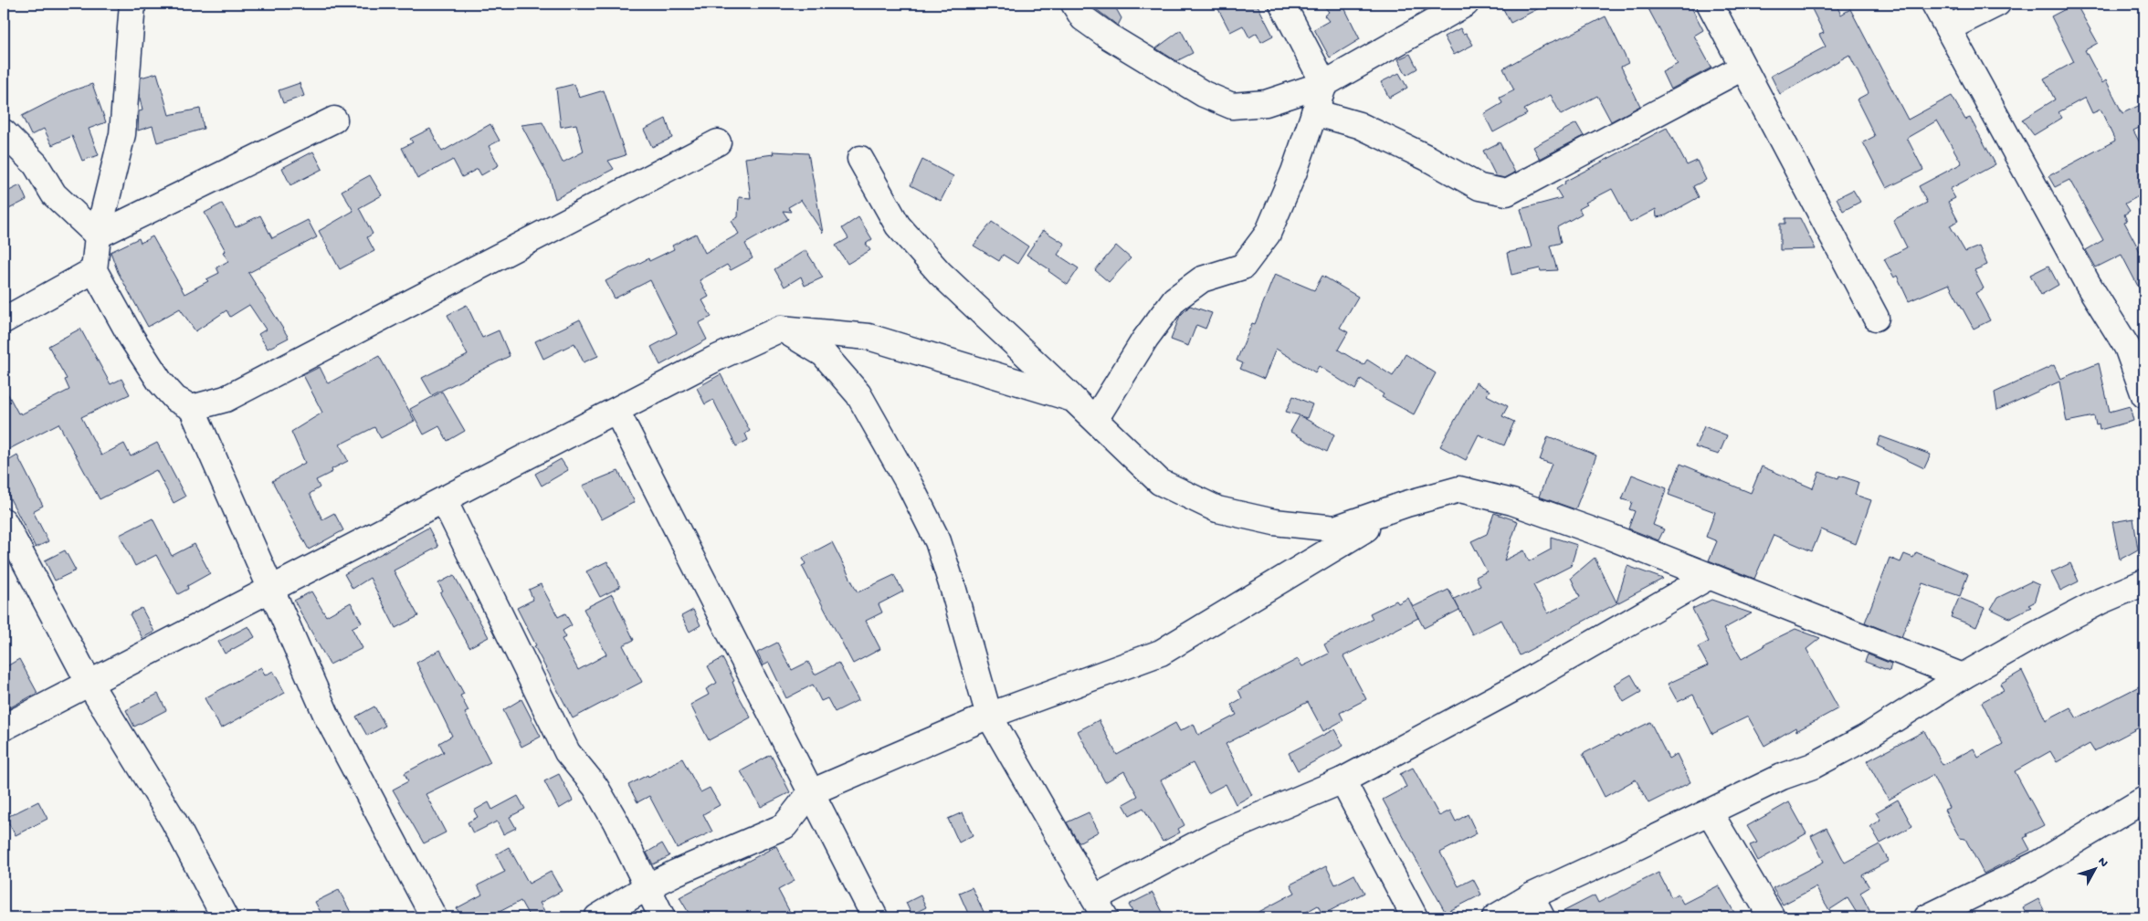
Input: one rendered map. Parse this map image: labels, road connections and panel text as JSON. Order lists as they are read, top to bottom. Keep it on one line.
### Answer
{"north":"top right"}
